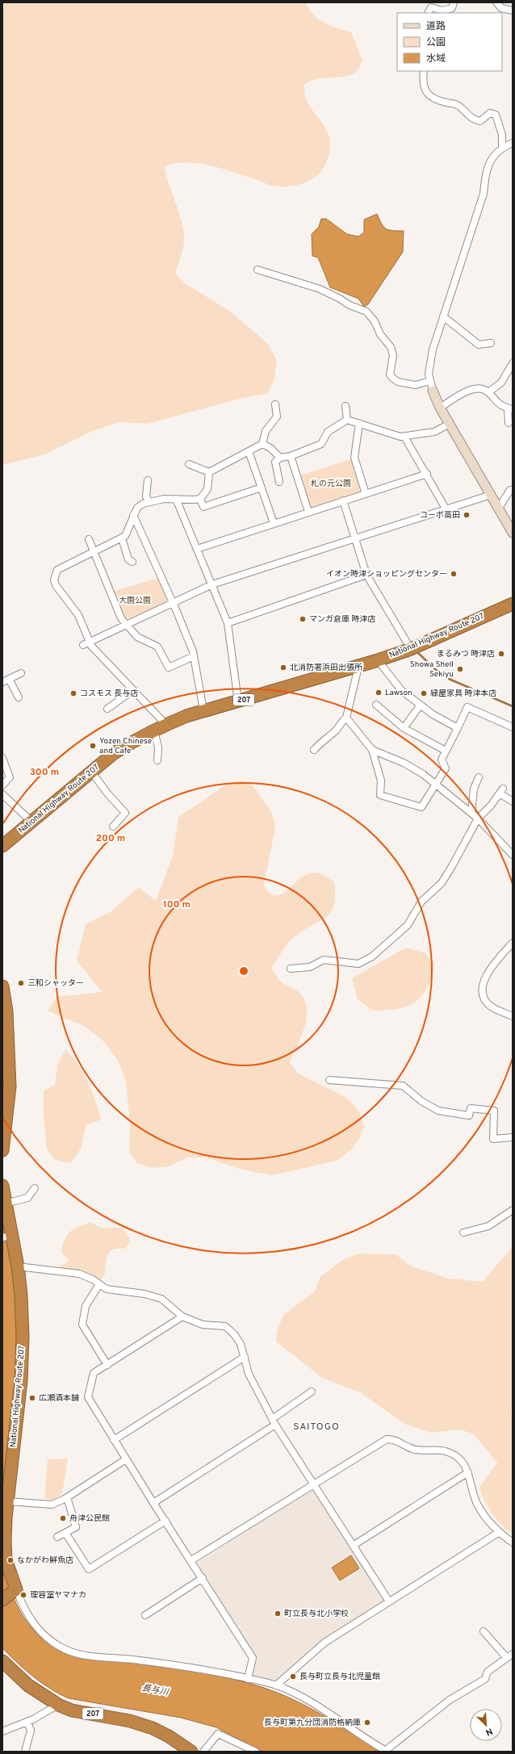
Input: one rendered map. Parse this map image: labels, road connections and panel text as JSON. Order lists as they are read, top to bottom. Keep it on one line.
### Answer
{"streets":{"highway":["National Highway Route 207","207"]},"districts":["SAITOGO"],"water":["長与川"],"parks":["札の元公園","大園公園"],"places":["コーポ高田","イオン時津ショッピングセンター","マンガ倉庫 時津店","まるみつ 時津店","北消防署浜田出張所","Showa Shell Sekiyu","Lawson","コスモス 長与店","緑屋家具 時津本店","Yozen Chinese and Cafe","三和シャッター","広瀬酒本舗","舟津公民館","なかがわ鮮魚店","理容室ヤマナカ","町立長与北小学校","長与町立長与北児童館","長与町第九分団消防格納庫"],"legend":["道路","公園","水域"],"north":"bottom right","rings":["300 m","200 m","100 m"]}
